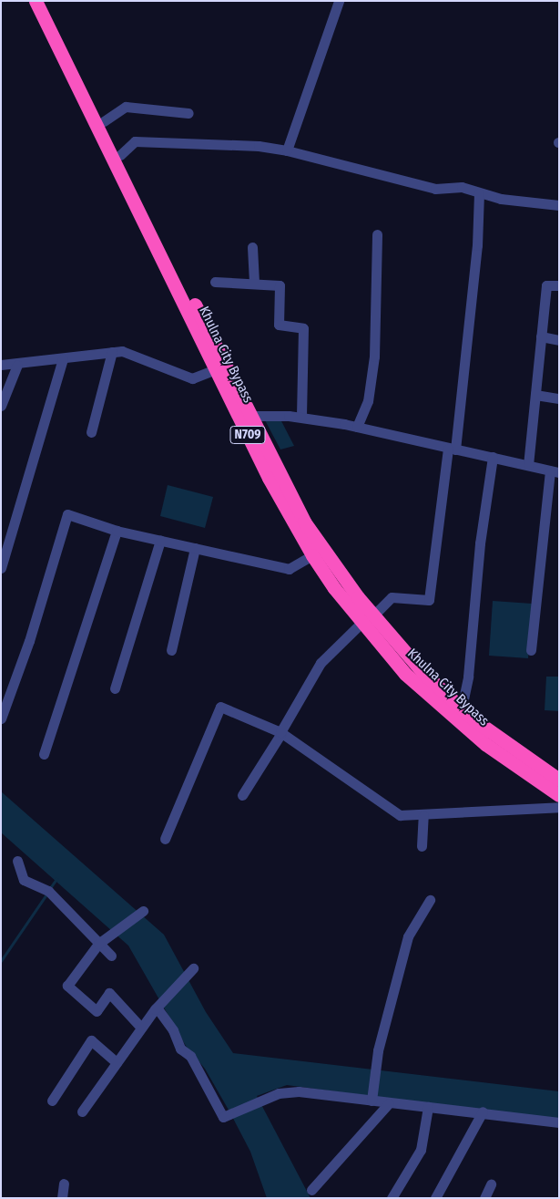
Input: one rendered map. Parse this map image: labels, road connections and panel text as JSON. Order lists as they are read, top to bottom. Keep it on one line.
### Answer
{"streets":{"highway":["Khulna City Bypass","N709"]}}
